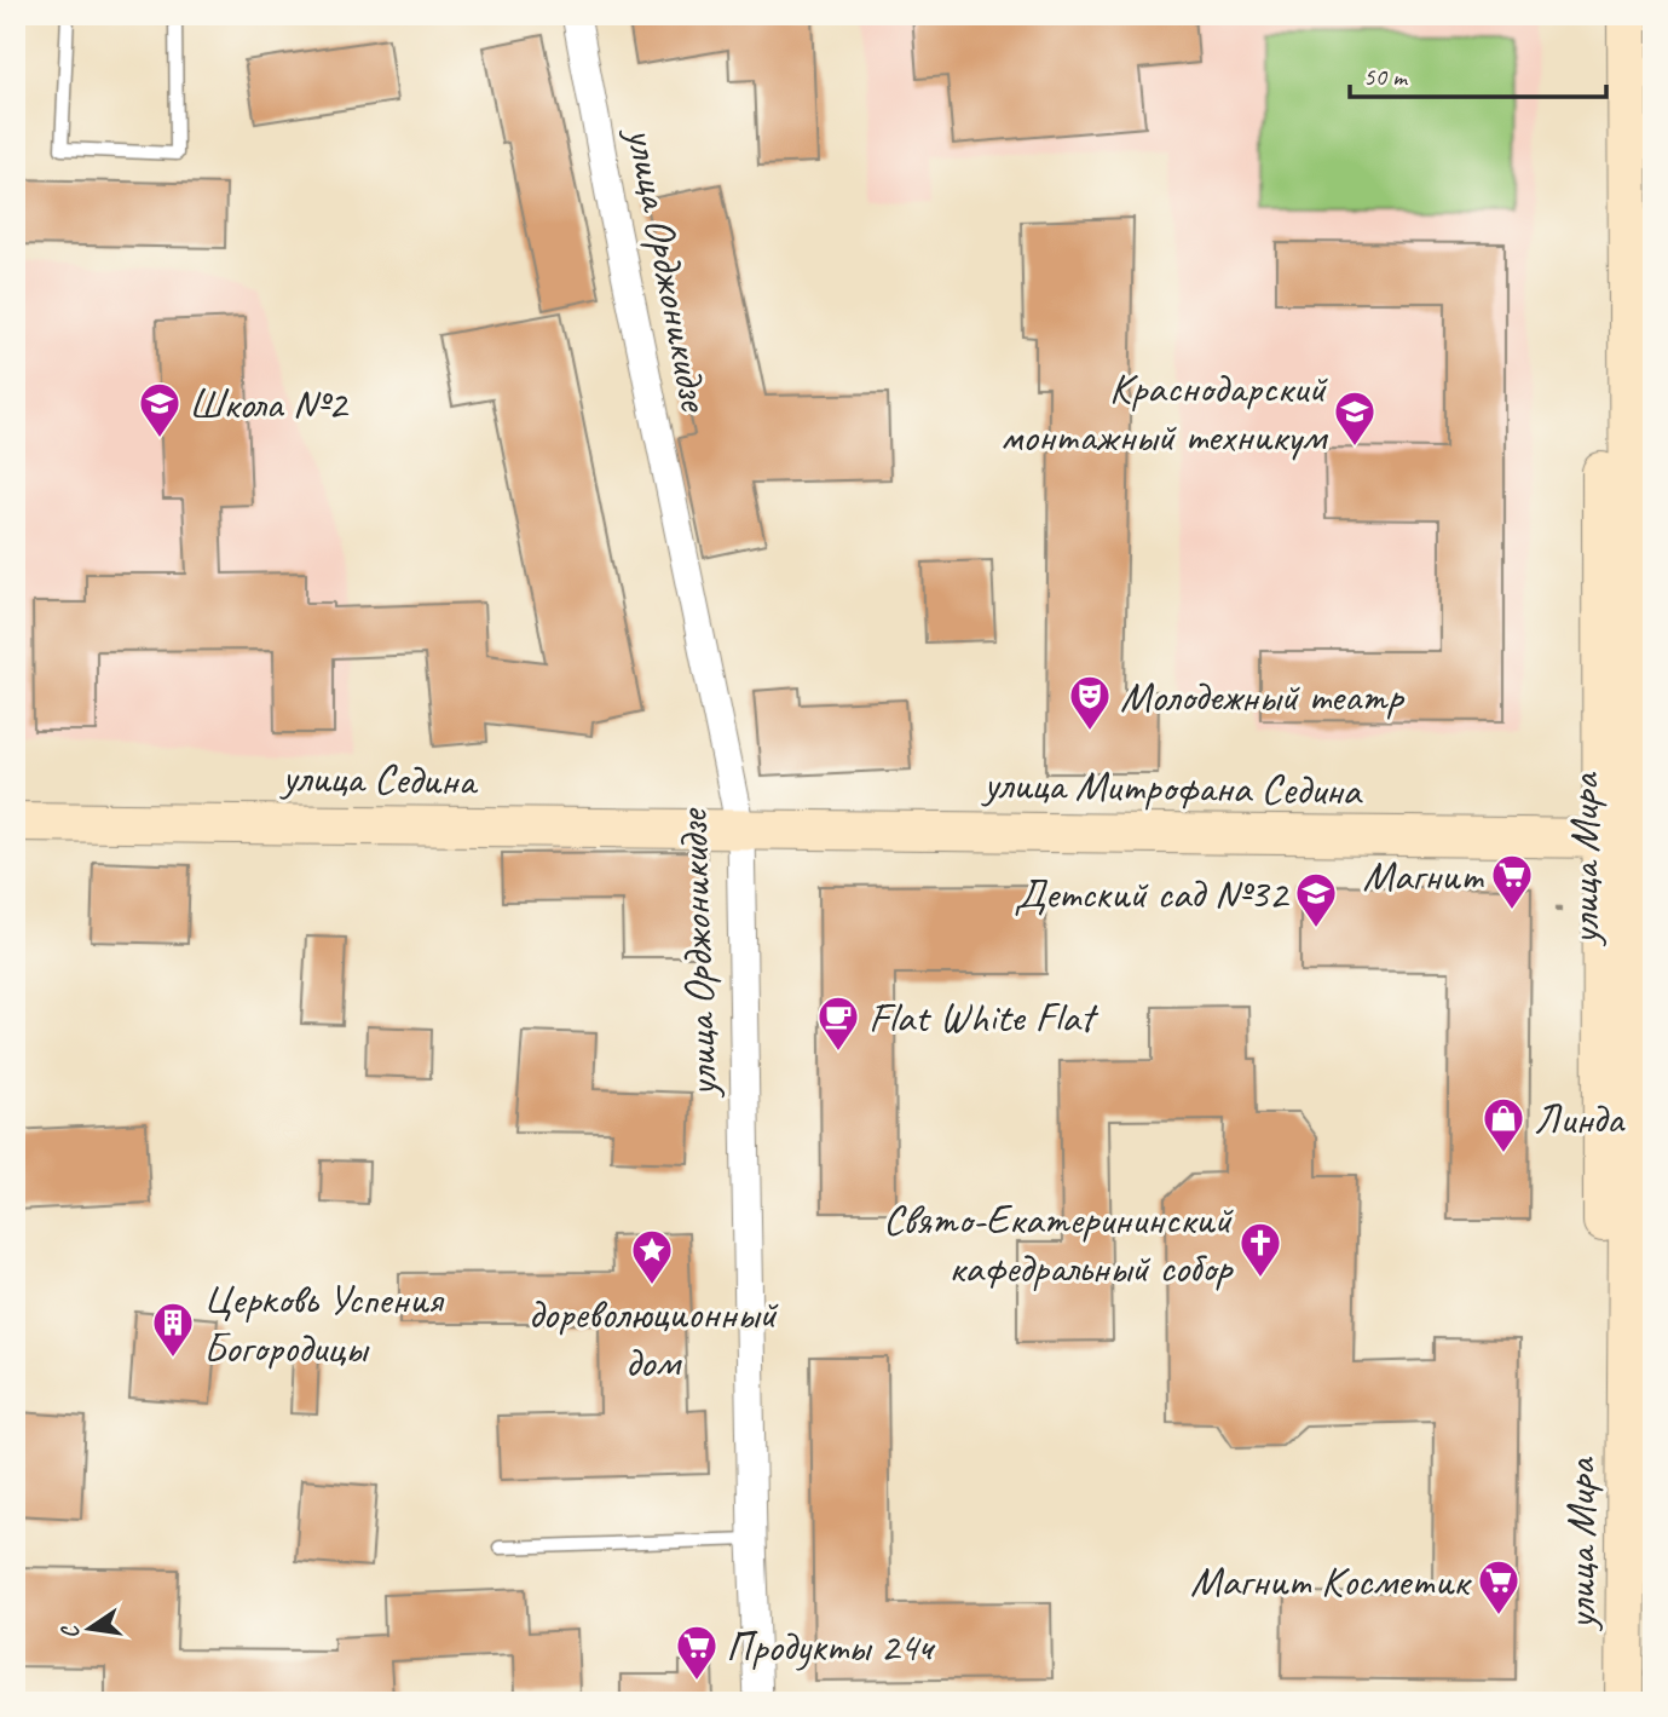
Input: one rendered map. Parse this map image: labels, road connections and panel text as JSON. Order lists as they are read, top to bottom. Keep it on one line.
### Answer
{"streets":{"main road":["улица Седина","улица Митрофана Седина","улица Мира"],"street":["улица Орджоникидзе"]},"crossings":[["улица Орджоникидзе","улица Седина"],["улица Орджоникидзе","улица Митрофана Седина"],["улица Седина","улица Митрофана Седина"],["улица Митрофана Седина","улица Мира"]],"places":{"school or university":["Школа №2","Краснодарский монтажный техникум","Детский сад №32"],"theatre":["Молодежный театр"],"supermarket":["Магнит","Магнит Косметик","Продукты 24ч"],"cafe":["Flat White Flat"],"shop":["Линда"],"church":["Свято-Екатерининский кафедральный собор"],"place":["дореволюционный дом"],"building":["Церковь Успения Богородицы"]},"scale_bar":"50 m","north":"left"}
